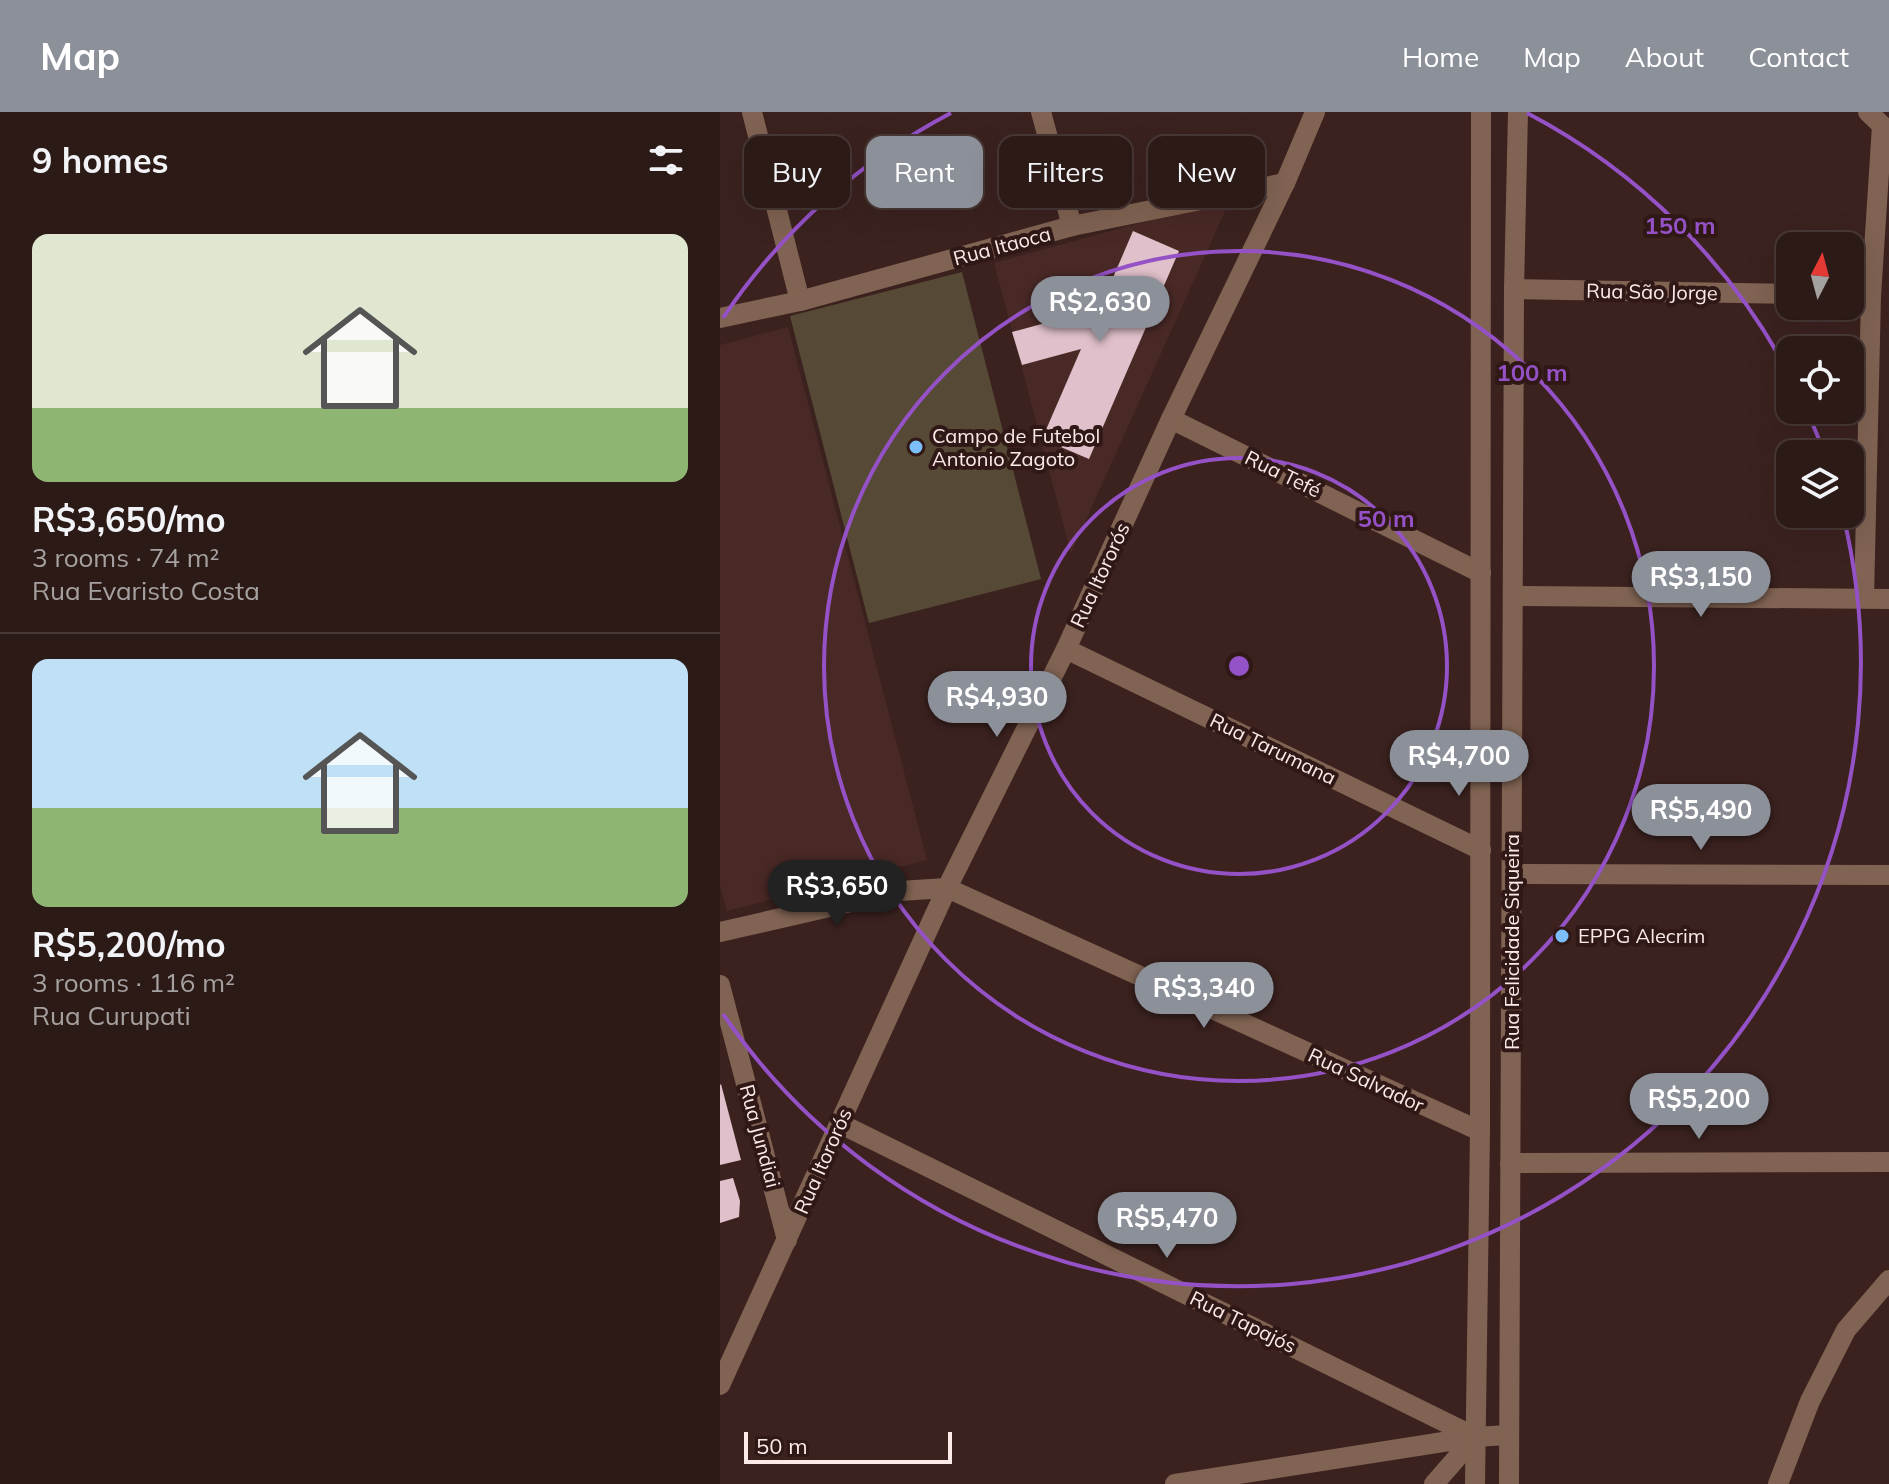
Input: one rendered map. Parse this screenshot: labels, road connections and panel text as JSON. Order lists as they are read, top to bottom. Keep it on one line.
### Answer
{"streets":{"street":["Rua Itaoca","Rua São Jorge","Rua Tefé","Rua Itororós","Rua Tarumana","Rua Felicidade Siqueira","Rua Salvador","Rua Jundiai","Rua Tapajós"]},"crossings":[["Rua Itaoca","Rua Itororós"],["Rua São Jorge","Rua Felicidade Siqueira"],["Rua Tefé","Rua Itororós"],["Rua Tefé","Rua Felicidade Siqueira"],["Rua Itororós","Rua Tarumana"],["Rua Itororós","Rua Salvador"],["Rua Itororós","Rua Jundiai"],["Rua Itororós","Rua Tapajós"],["Rua Tarumana","Rua Felicidade Siqueira"],["Rua Felicidade Siqueira","Rua Salvador"],["Rua Felicidade Siqueira","Rua Tapajós"]],"places":["Campo de Futebol Antonio Zagoto","EPPG Alecrim"],"scale_bar":"50 m","north":"top","page":{"header":"Map","nav":["Home","Map","About","Contact"],"heading":"9 homes","chip":["Buy","Rent","Filters","New"],"list":[{"name":"R$3,650/mo","note":"3 rooms · 74 m² · Rua Evaristo Costa"},{"name":"R$5,200/mo","note":"3 rooms · 116 m² · Rua Curupati"}],"price":["R$2,630","R$3,150","R$4,930","R$4,700","R$5,490","R$3,650","R$3,340","R$5,200","R$5,470"],"scale":"50 m"},"rings":["150 m","100 m","50 m"]}
